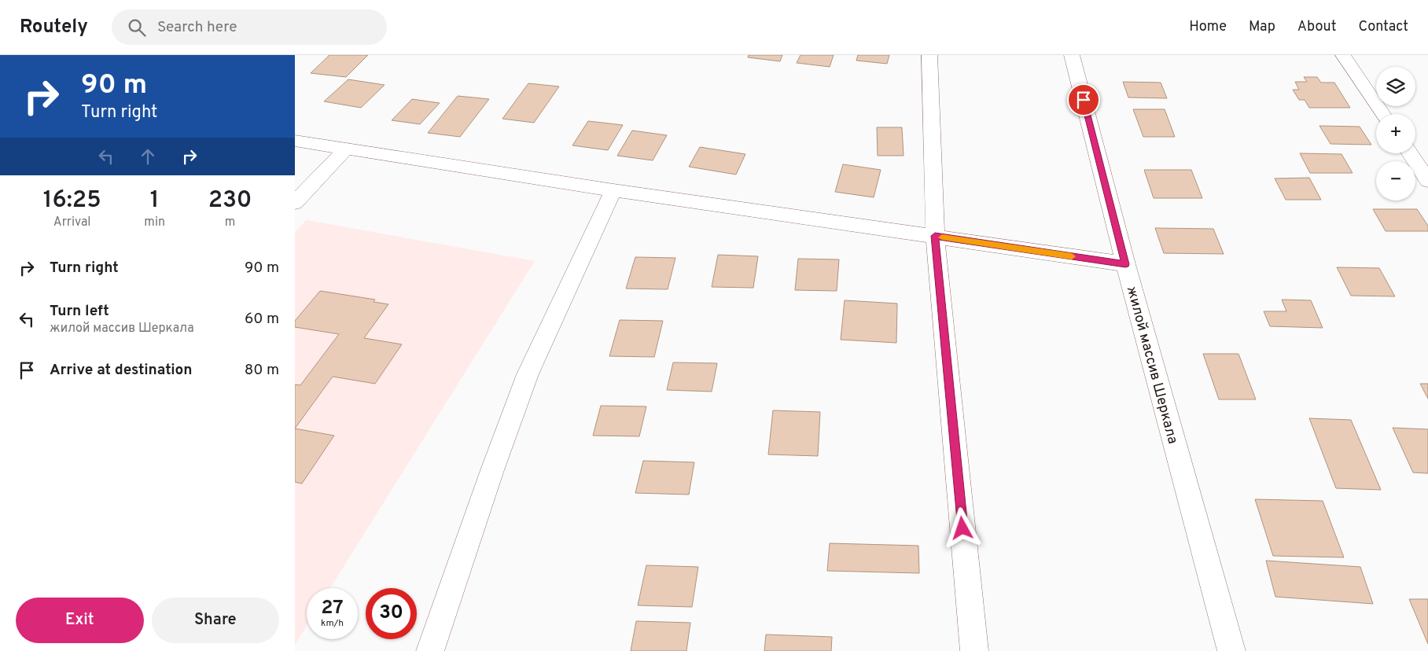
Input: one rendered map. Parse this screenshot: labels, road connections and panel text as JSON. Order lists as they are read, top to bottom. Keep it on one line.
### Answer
{"streets":{"street":["жилой массив Шеркала"]},"page":{"header":"Routely","search":"Search here","nav":["Home","Map","About","Contact"],"turn":["90 m","Turn right"],"map_buttons":["+","−"],"eta":["16:25","Arrival","1","min","230","m"],"list":[{"name":"Turn right","value":"90 m"},{"name":"Turn left","note":"жилой массив Шеркала","value":"60 m"},{"name":"Arrive at destination","value":"80 m"}],"speed":"27 km/h","limit":"30","buttons":["Exit","Share"]}}
